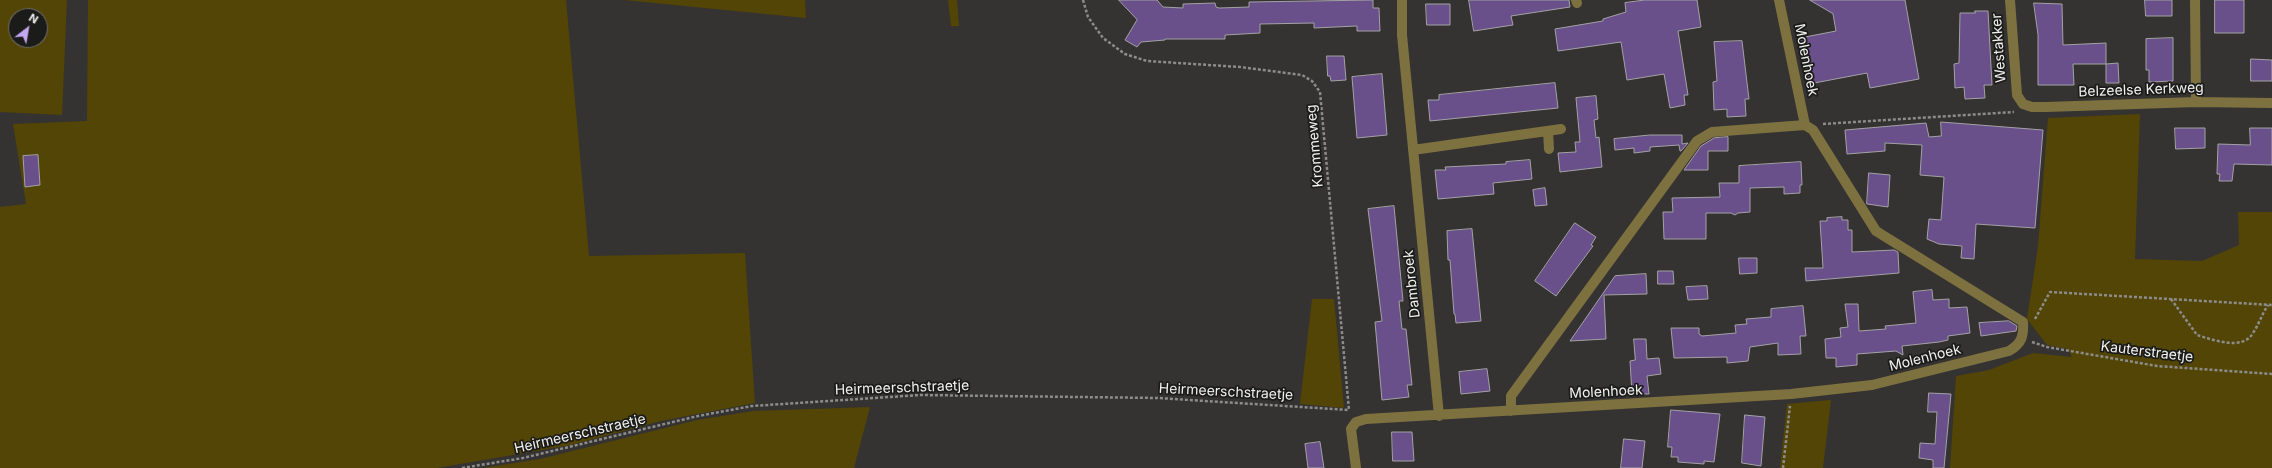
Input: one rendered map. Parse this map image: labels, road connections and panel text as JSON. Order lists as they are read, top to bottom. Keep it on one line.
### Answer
{"streets":{"street":["Westakker","Molenhoek","Belzeelse Kerkweg","Dambroek"],"path":["Krommeweg","Kauterstraetje","Heirmeerschstraetje"]},"crossings":[["Westakker","Belzeelse Kerkweg"],["Molenhoek","Krommeweg"],["Molenhoek","Dambroek"],["Molenhoek","Kauterstraetje"],["Krommeweg","Heirmeerschstraetje"]],"north":"top right"}
